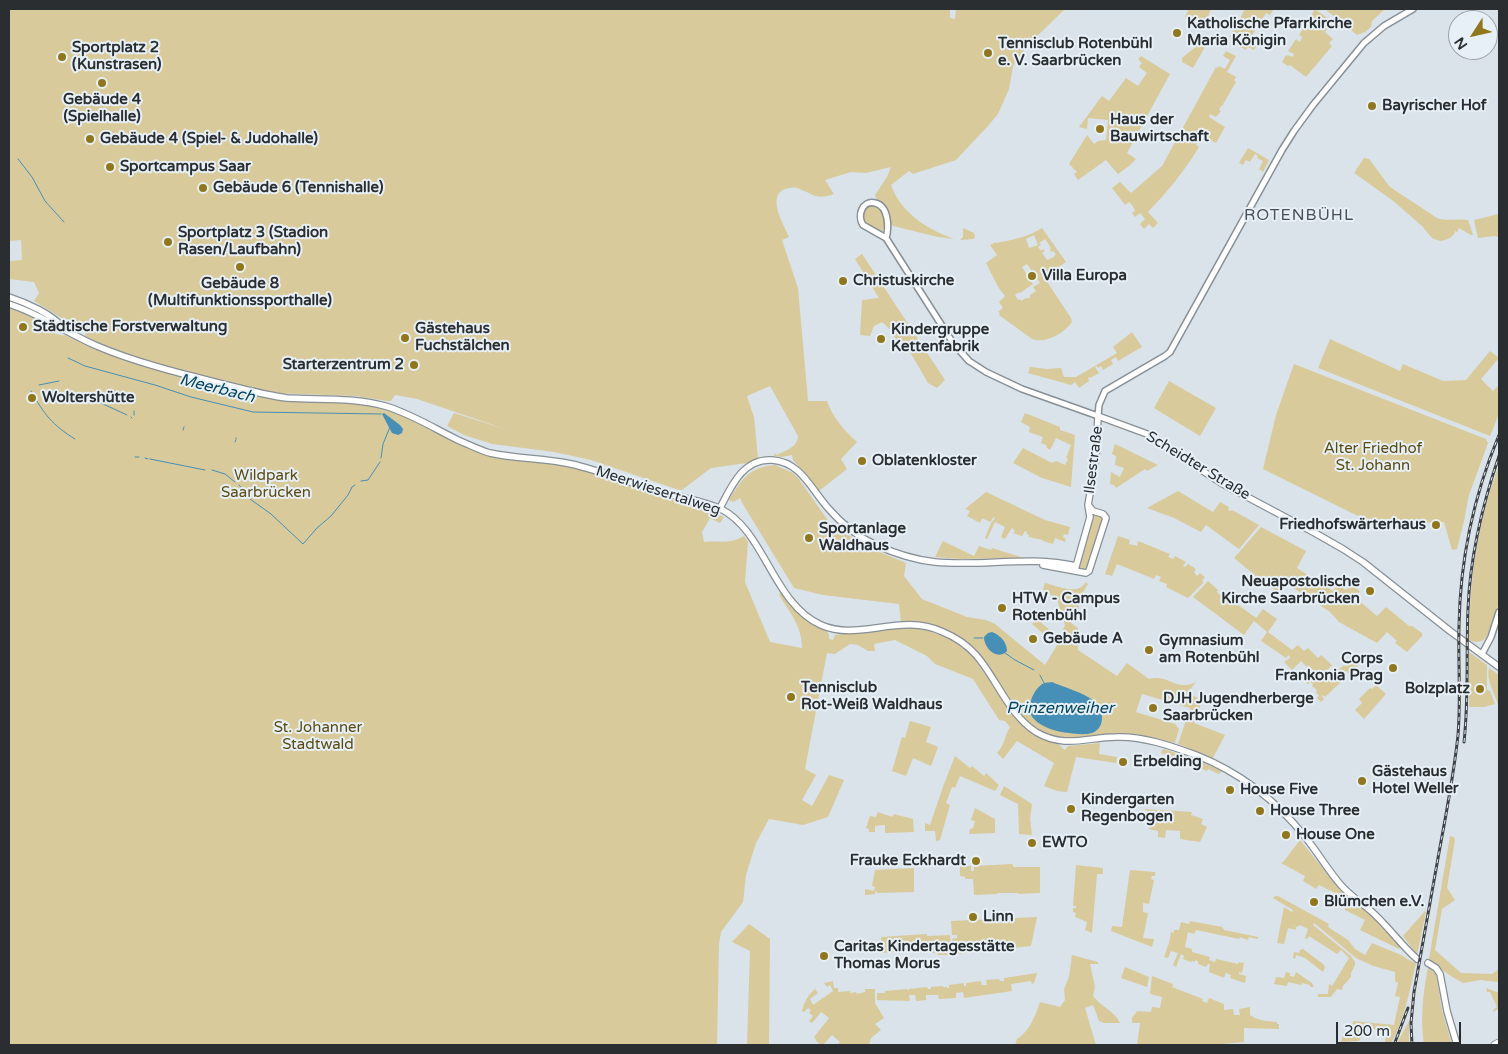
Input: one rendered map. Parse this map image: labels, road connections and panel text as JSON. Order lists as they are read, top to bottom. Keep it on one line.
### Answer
{"streets":{"main road":["Ilsestraße","Scheidter Straße","Meerwiesertalweg"]},"crossings":[["Ilsestraße","Scheidter Straße"]],"districts":["ROTENBÜHL"],"water":["Meerbach","Prinzenweiher"],"parks":["Alter Friedhof St. Johann","Wildpark Saarbrücken","St. Johanner Stadtwald"],"places":["Katholische Pfarrkirche Maria Königin","Tennisclub Rotenbühl e. V. Saarbrücken","Sportplatz 2 (Kunstrasen)","Gebäude 4 (Spielhalle)","Bayrischer Hof","Haus der Bauwirtschaft","Gebäude 4 (Spiel- & Judohalle)","Sportcampus Saar","Gebäude 6 (Tennishalle)","Sportplatz 3 (Stadion Rasen/Laufbahn)","Gebäude 8 (Multifunktionssporthalle)","Villa Europa","Christuskirche","Städtische Forstverwaltung","Gästehaus Fuchstälchen","Kindergruppe Kettenfabrik","Starterzentrum 2","Woltershütte","Oblatenkloster","Friedhofswärterhaus","Sportanlage Waldhaus","Neuapostolische Kirche Saarbrücken","HTW - Campus Rotenbühl","Gebäude A","Gymnasium am Rotenbühl","Corps Frankonia Prag","Bolzplatz","Tennisclub Rot-Weiß Waldhaus","DJH Jugendherberge Saarbrücken","Erbelding","Gästehaus Hotel Weller","House Five","Kindergarten Regenbogen","House Three","House One","EWTO","Frauke Eckhardt","Blümchen e.V.","Linn","Caritas Kindertagesstätte Thomas Morus"],"scale_bar":"200 m","north":"bottom left"}
